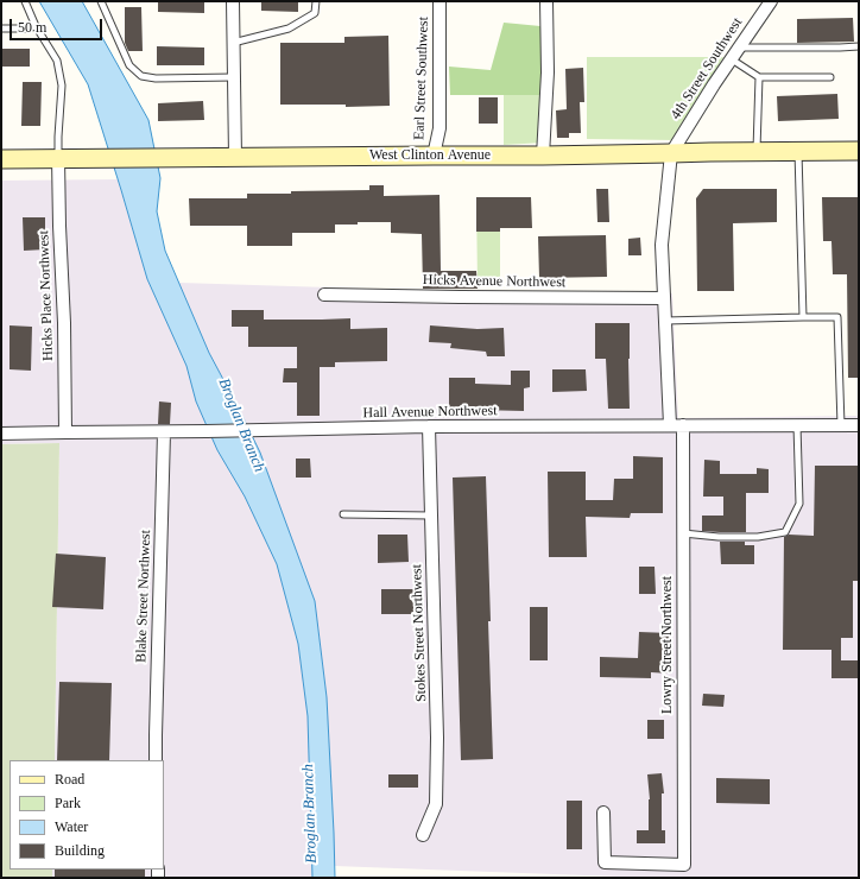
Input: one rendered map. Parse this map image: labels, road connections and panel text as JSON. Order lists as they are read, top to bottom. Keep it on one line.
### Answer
{"streets":{"street":["4th Street Southwest","Earl Street Southwest","West Clinton Avenue","Hicks Avenue Northwest","Hicks Place Northwest","Hall Avenue Northwest","Blake Street Northwest","Stokes Street Northwest","Lowry Street Northwest"]},"crossings":[["4th Street Southwest","West Clinton Avenue"],["Earl Street Southwest","West Clinton Avenue"],["West Clinton Avenue","Hicks Place Northwest"],["Hicks Place Northwest","Hall Avenue Northwest"],["Hall Avenue Northwest","Blake Street Northwest"],["Hall Avenue Northwest","Stokes Street Northwest"],["Hall Avenue Northwest","Lowry Street Northwest"]],"water":["Broglan Branch"],"legend":["Road","Park","Water","Building"],"scale_bar":"50 m"}
